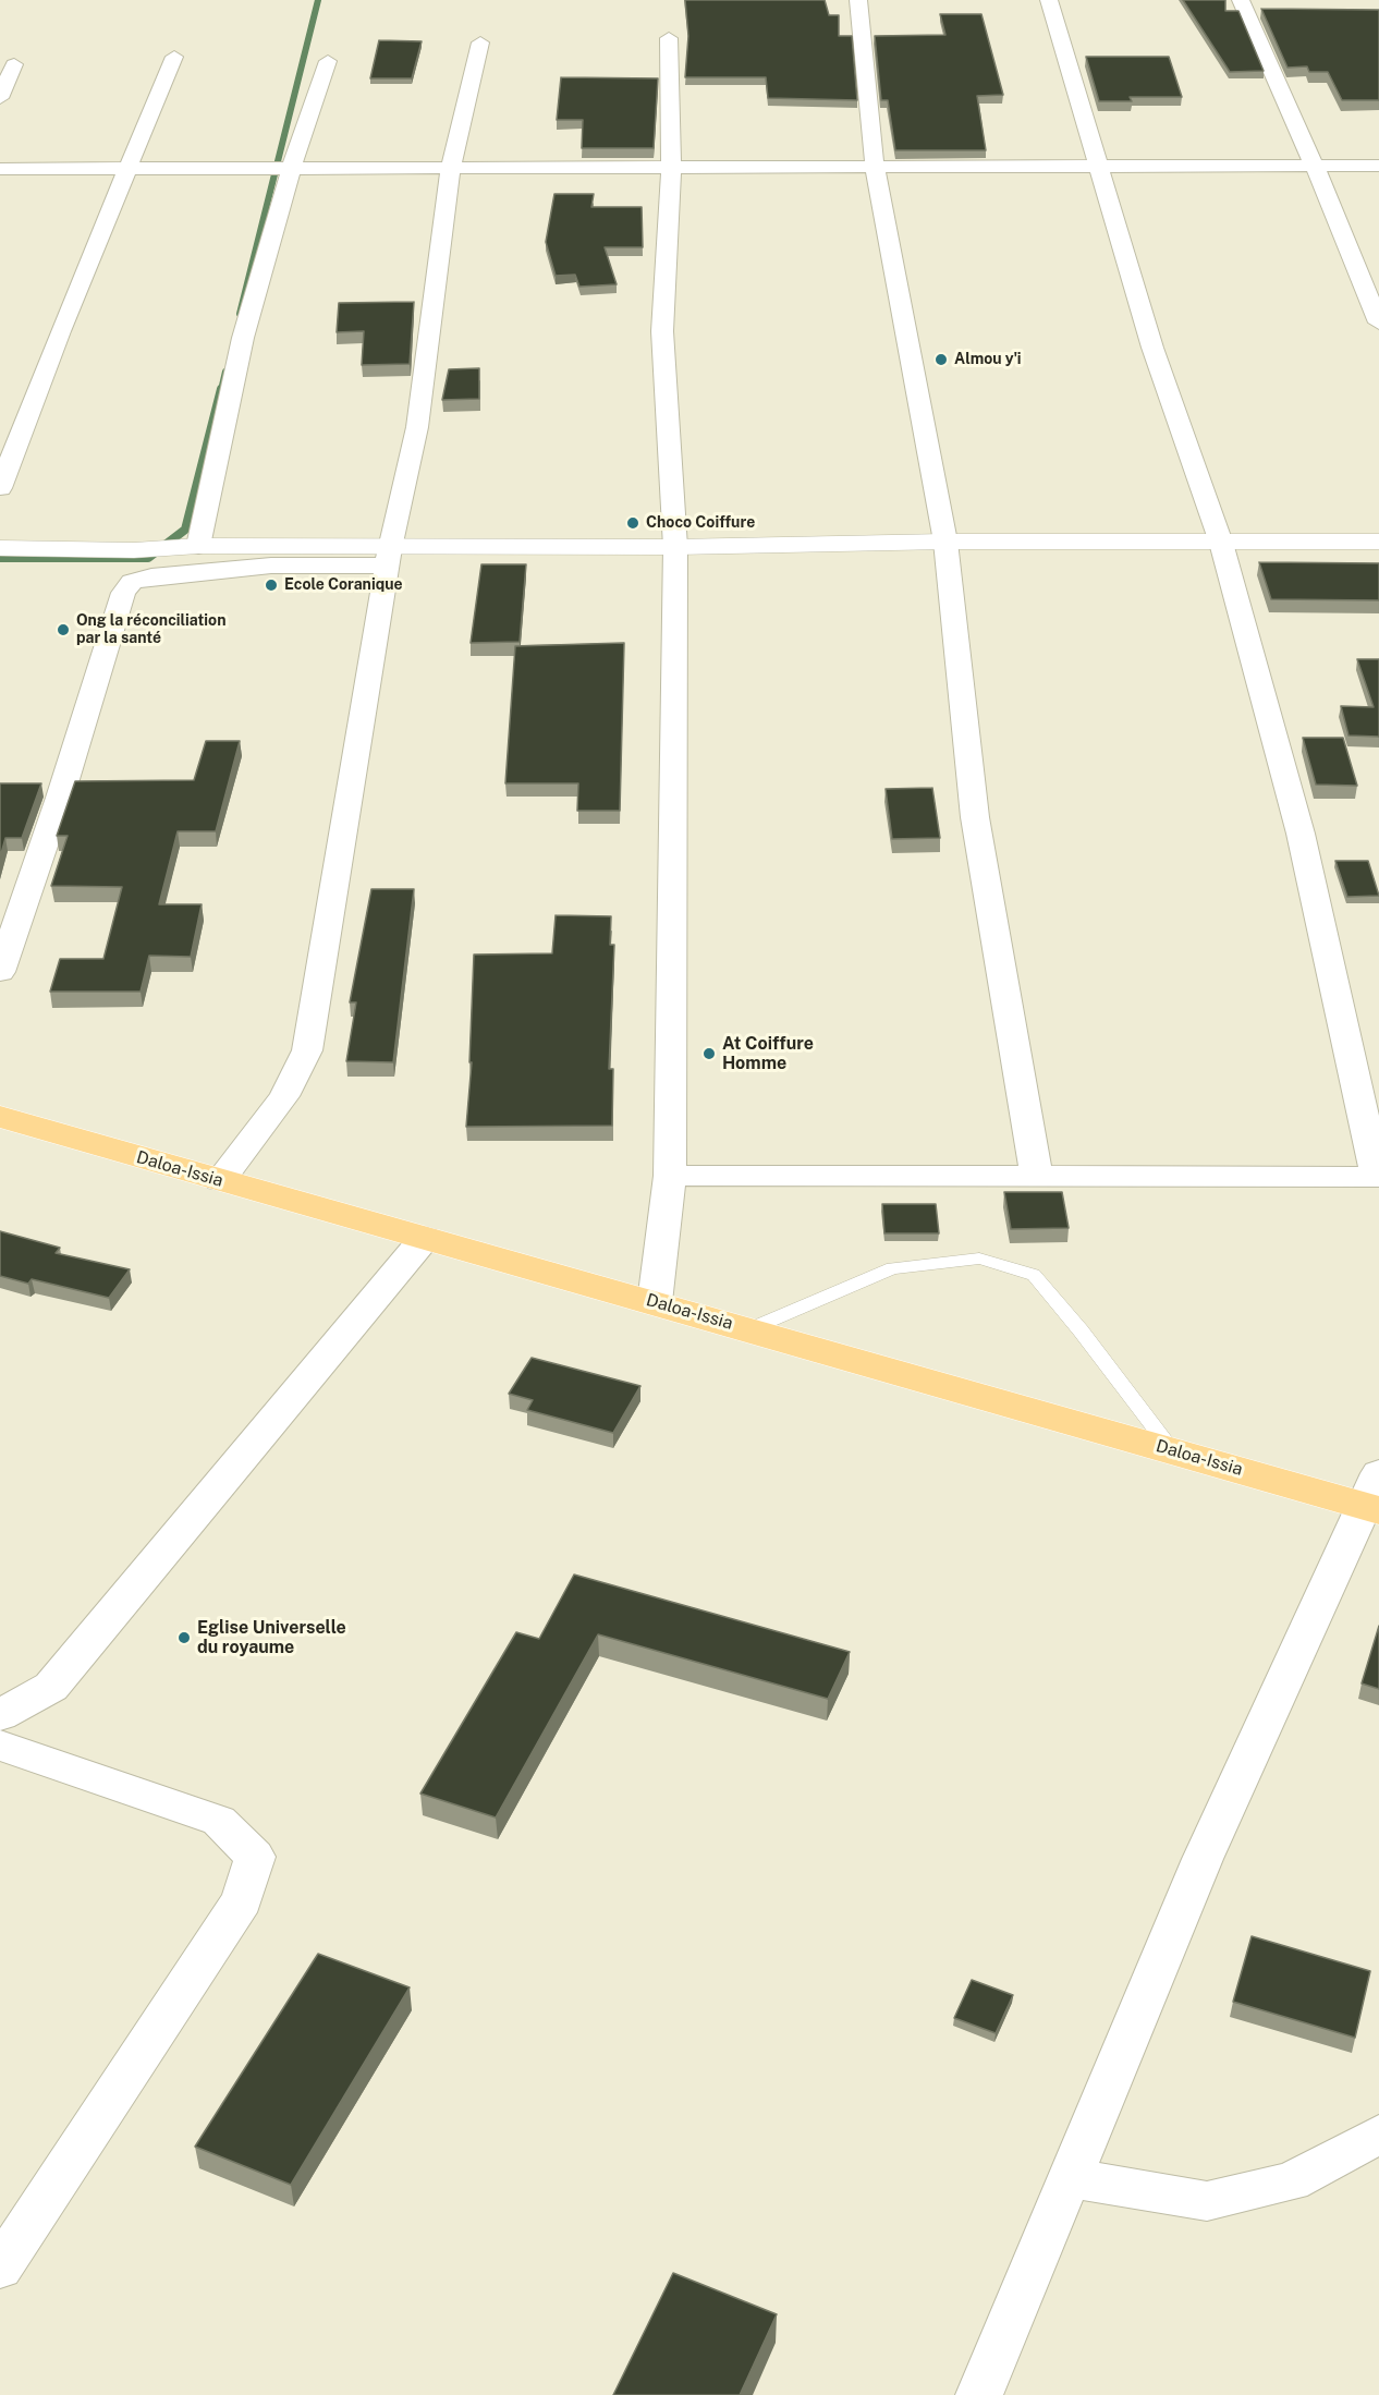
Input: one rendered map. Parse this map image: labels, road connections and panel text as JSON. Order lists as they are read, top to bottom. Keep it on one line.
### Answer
{"streets":{"main road":["Daloa-Issia"]},"places":["Almou y'i","Choco Coiffure","Ecole Coranique","Ong la réconciliation par la santé","At Coiffure Homme","Eglise Universelle du royaume"]}
